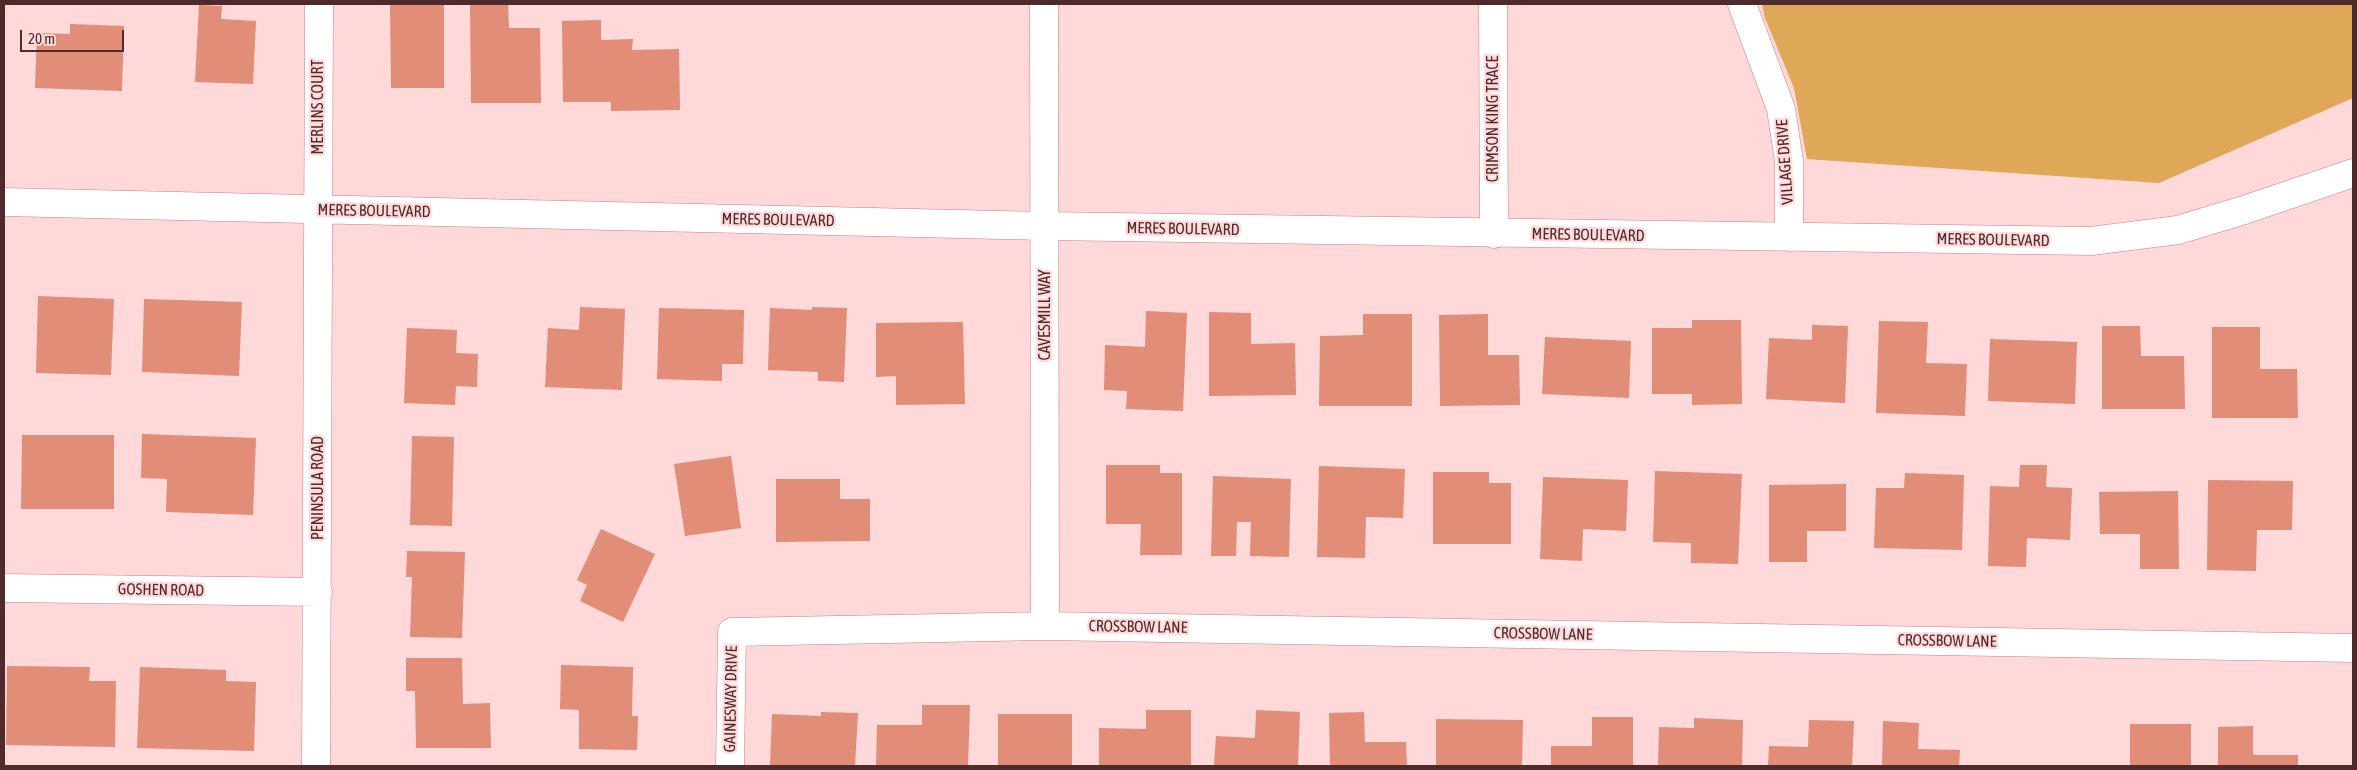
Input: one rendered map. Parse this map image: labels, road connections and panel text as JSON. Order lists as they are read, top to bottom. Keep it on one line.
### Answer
{"streets":{"street":["MERLINS COURT","CRIMSON KING TRACE","VILLAGE DRIVE","MERES BOULEVARD","CAVESMILL WAY","PENINSULA ROAD","GOSHEN ROAD","CROSSBOW LANE","GAINESWAY DRIVE"]},"crossings":[["MERLINS COURT","MERES BOULEVARD"],["MERLINS COURT","PENINSULA ROAD"],["CRIMSON KING TRACE","MERES BOULEVARD"],["VILLAGE DRIVE","MERES BOULEVARD"],["MERES BOULEVARD","CAVESMILL WAY"],["MERES BOULEVARD","PENINSULA ROAD"],["CAVESMILL WAY","CROSSBOW LANE"],["PENINSULA ROAD","GOSHEN ROAD"],["CROSSBOW LANE","GAINESWAY DRIVE"]],"scale_bar":"20 m"}
